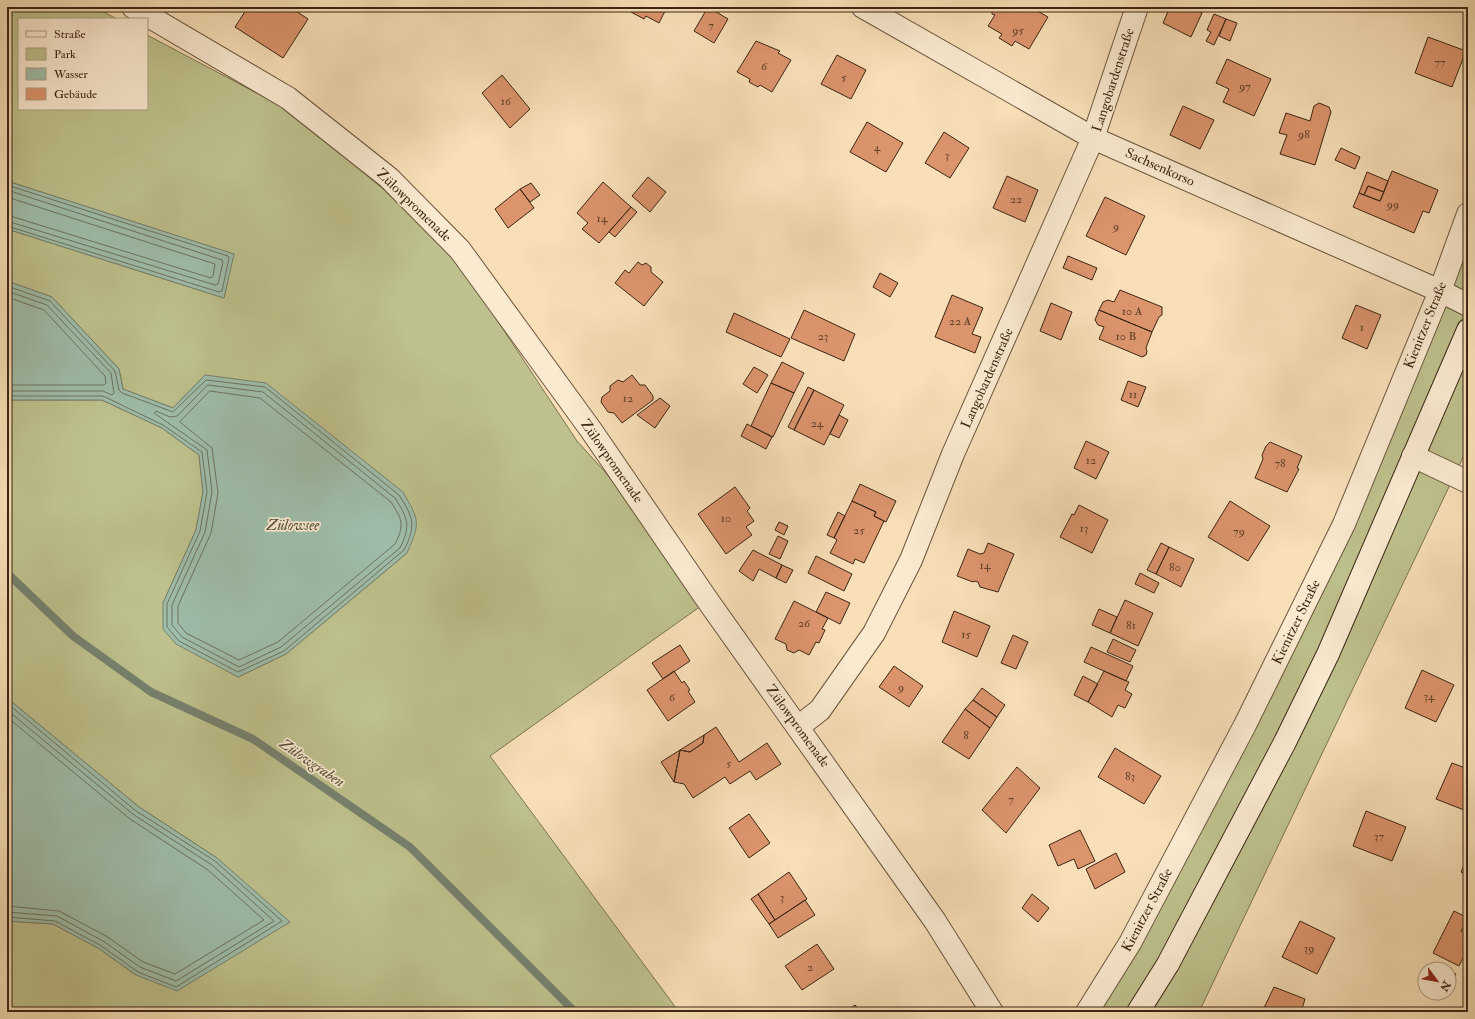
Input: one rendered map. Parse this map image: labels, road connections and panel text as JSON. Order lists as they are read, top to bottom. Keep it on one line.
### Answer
{"streets":{"street":["Langobardenstraße","Sachsenkorso","Zülowpromenade","Kienitzer Straße"]},"crossings":[["Langobardenstraße","Sachsenkorso"],["Langobardenstraße","Zülowpromenade"],["Sachsenkorso","Kienitzer Straße"]],"water":["Zülowsee","Zülowgraben"],"house_numbers":["7","95","77","6","5","97","16","98","4","3","22","99","14","9","10 A","22 A","1","23","10 B","11","12","24","12","78","10","13","25","79","14","80","26","81","15","9","34","6","8","5","83","7","37","3","39","2"],"legend":["Straße","Park","Wasser","Gebäude"],"north":"bottom right"}
